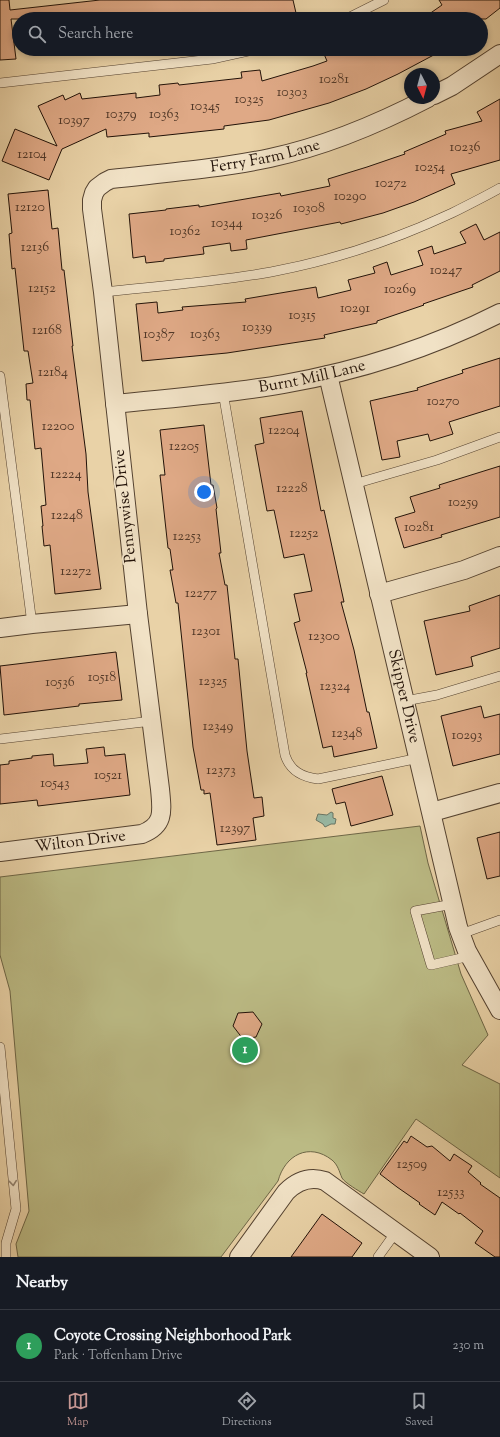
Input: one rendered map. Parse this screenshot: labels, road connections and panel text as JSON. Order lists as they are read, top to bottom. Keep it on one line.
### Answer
{"streets":{"street":["Ferry Farm Lane","Burnt Mill Lane","Pennywise Drive","Skipper Drive","Wilton Drive"]},"crossings":[["Ferry Farm Lane","Pennywise Drive"],["Burnt Mill Lane","Pennywise Drive"],["Burnt Mill Lane","Skipper Drive"],["Pennywise Drive","Wilton Drive"]],"house_numbers":["10281","10303","10325","10345","10379","10363","10397","10236","12104","10254","10272","10290","12120","10308","10326","10344","10362","12136","10247","12152","10269","10291","10315","10339","12168","10387","10363","12184","10270","12200","12204","12205","12224","12228","10259","12248","10281","12252","12253","12272","12277","12301","12300","10518","12325","10536","12324","12349","12348","10293","12373","10521","10543","12397","12509","12533"],"north":"bottom","page":{"search":"Search here","pins":"1","heading":"Nearby","list":[{"mark":"1","name":"Coyote Crossing Neighborhood Park","note":"Park · Toffenham Drive","value":"230 m"}],"nav":["Map","Directions","Saved"]}}
